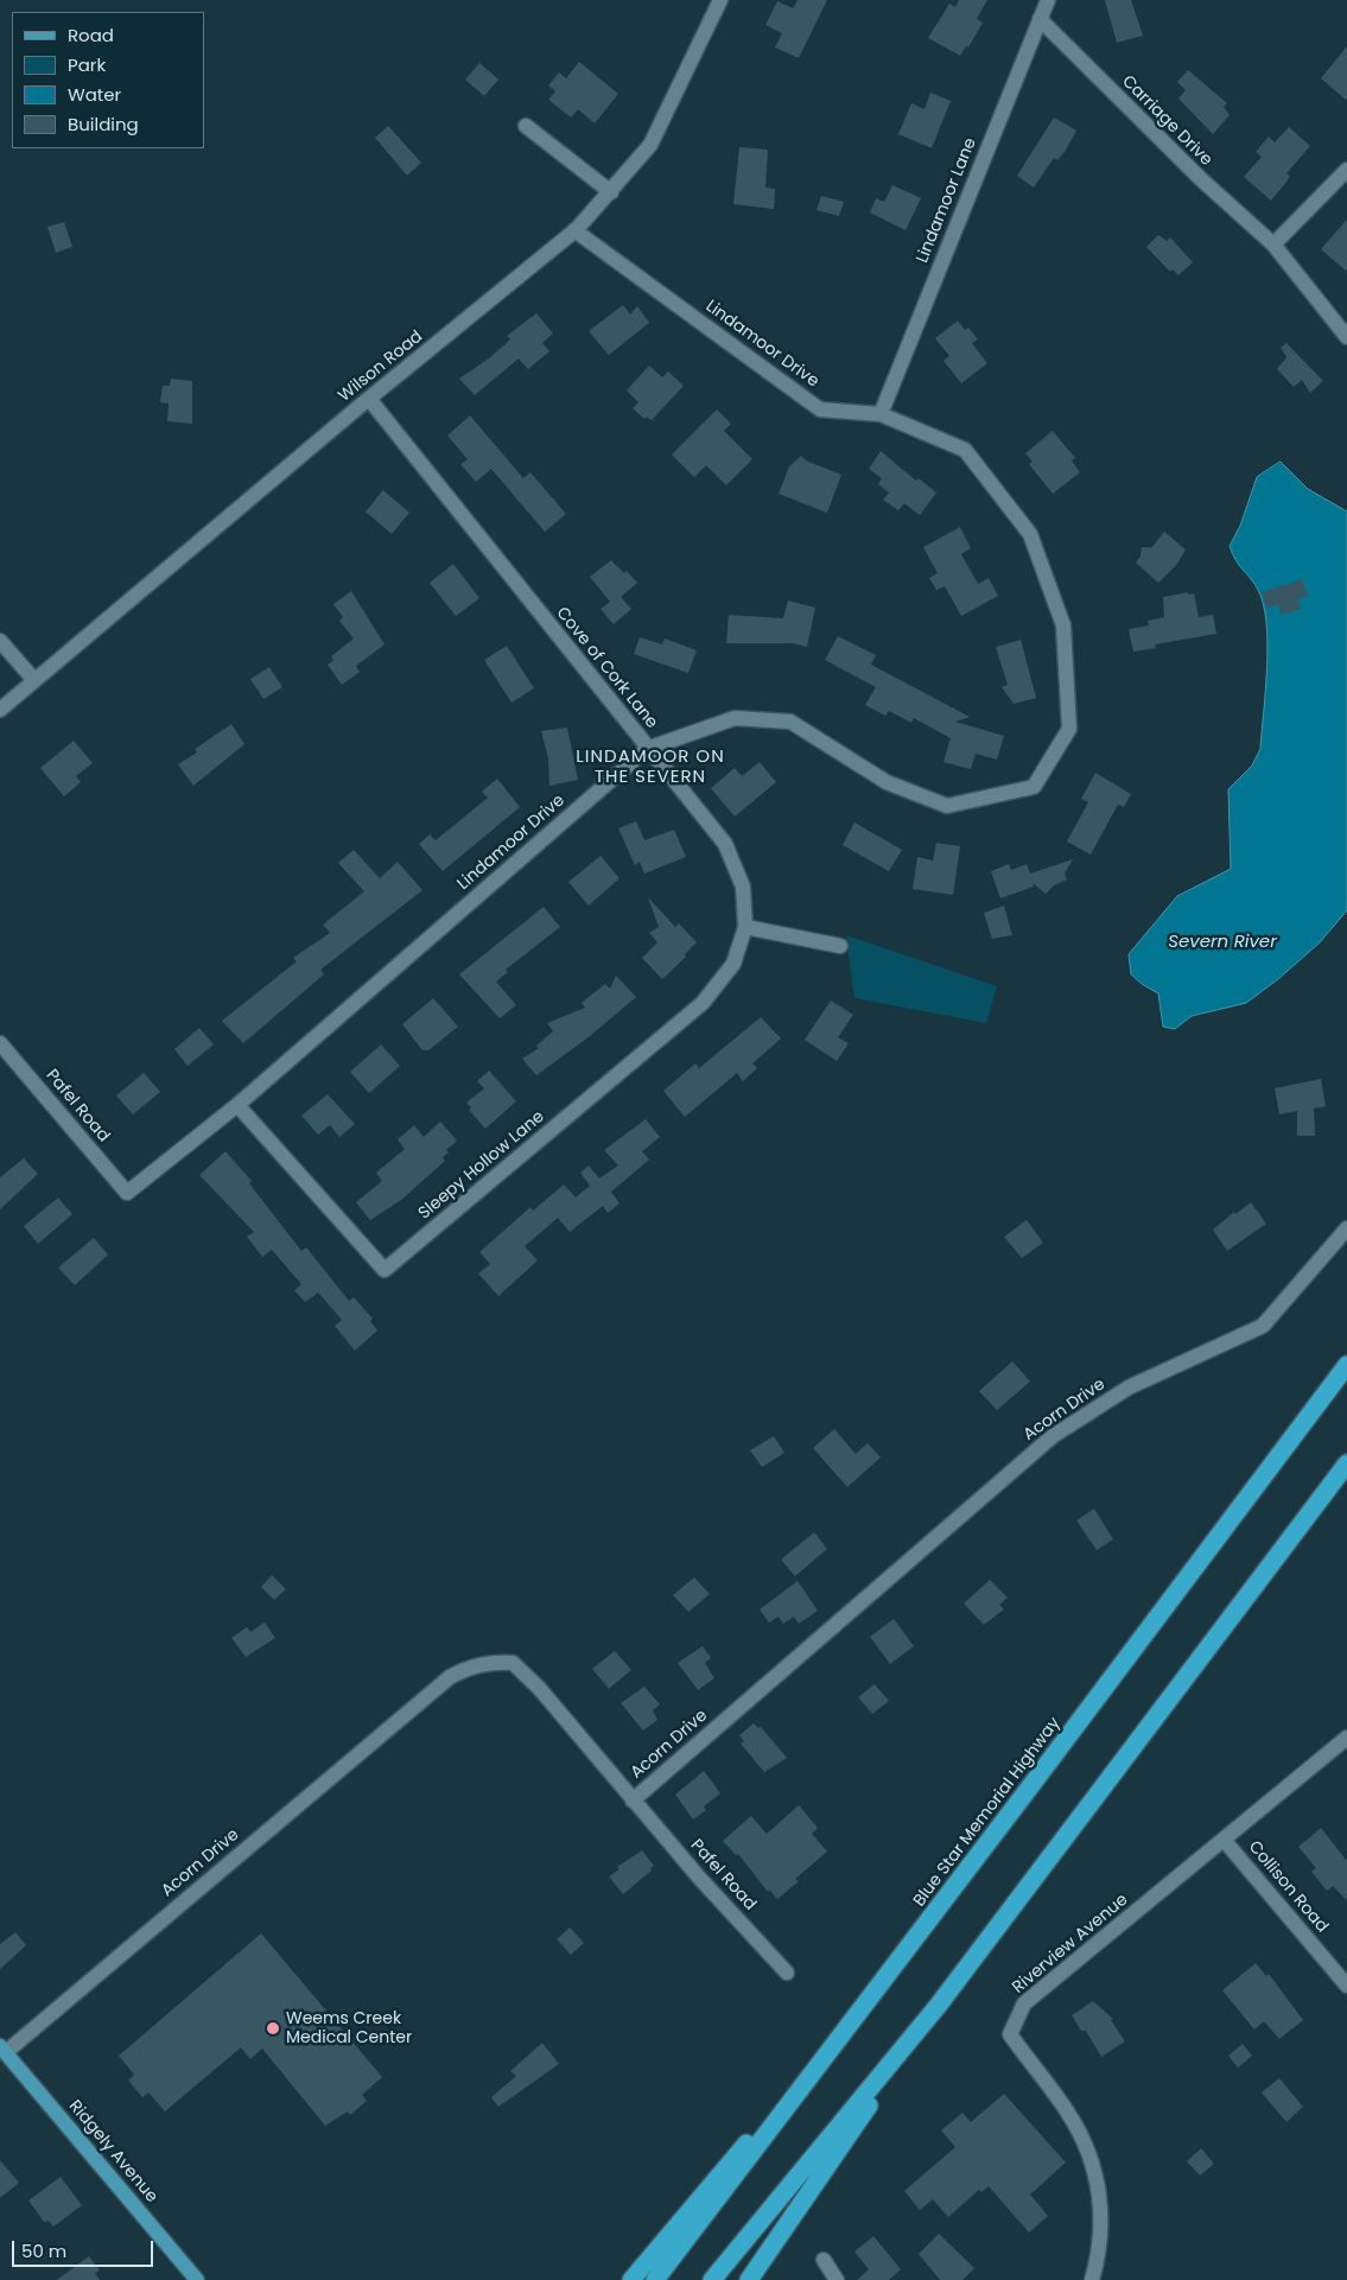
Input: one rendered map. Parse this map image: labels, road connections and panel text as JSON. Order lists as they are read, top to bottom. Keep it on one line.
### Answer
{"streets":{"highway":["Blue Star Memorial Highway"],"main road":["Ridgely Avenue"],"street":["Carriage Drive","Lindamoor Lane","Lindamoor Drive","Wilson Road","Cove of Cork Lane","Pafel Road","Sleepy Hollow Lane","Acorn Drive","Collison Road","Riverview Avenue"]},"crossings":[["Carriage Drive","Lindamoor Lane"],["Lindamoor Lane","Lindamoor Drive"],["Lindamoor Drive","Wilson Road"],["Lindamoor Drive","Cove of Cork Lane"],["Lindamoor Drive","Pafel Road"],["Lindamoor Drive","Sleepy Hollow Lane"],["Wilson Road","Cove of Cork Lane"],["Cove of Cork Lane","Sleepy Hollow Lane"],["Pafel Road","Acorn Drive"],["Acorn Drive","Ridgely Avenue"],["Collison Road","Riverview Avenue"]],"districts":["LINDAMOOR ON THE SEVERN"],"water":["Severn River"],"places":["Weems Creek Medical Center"],"legend":["Road","Park","Water","Building"],"scale_bar":"50 m"}
